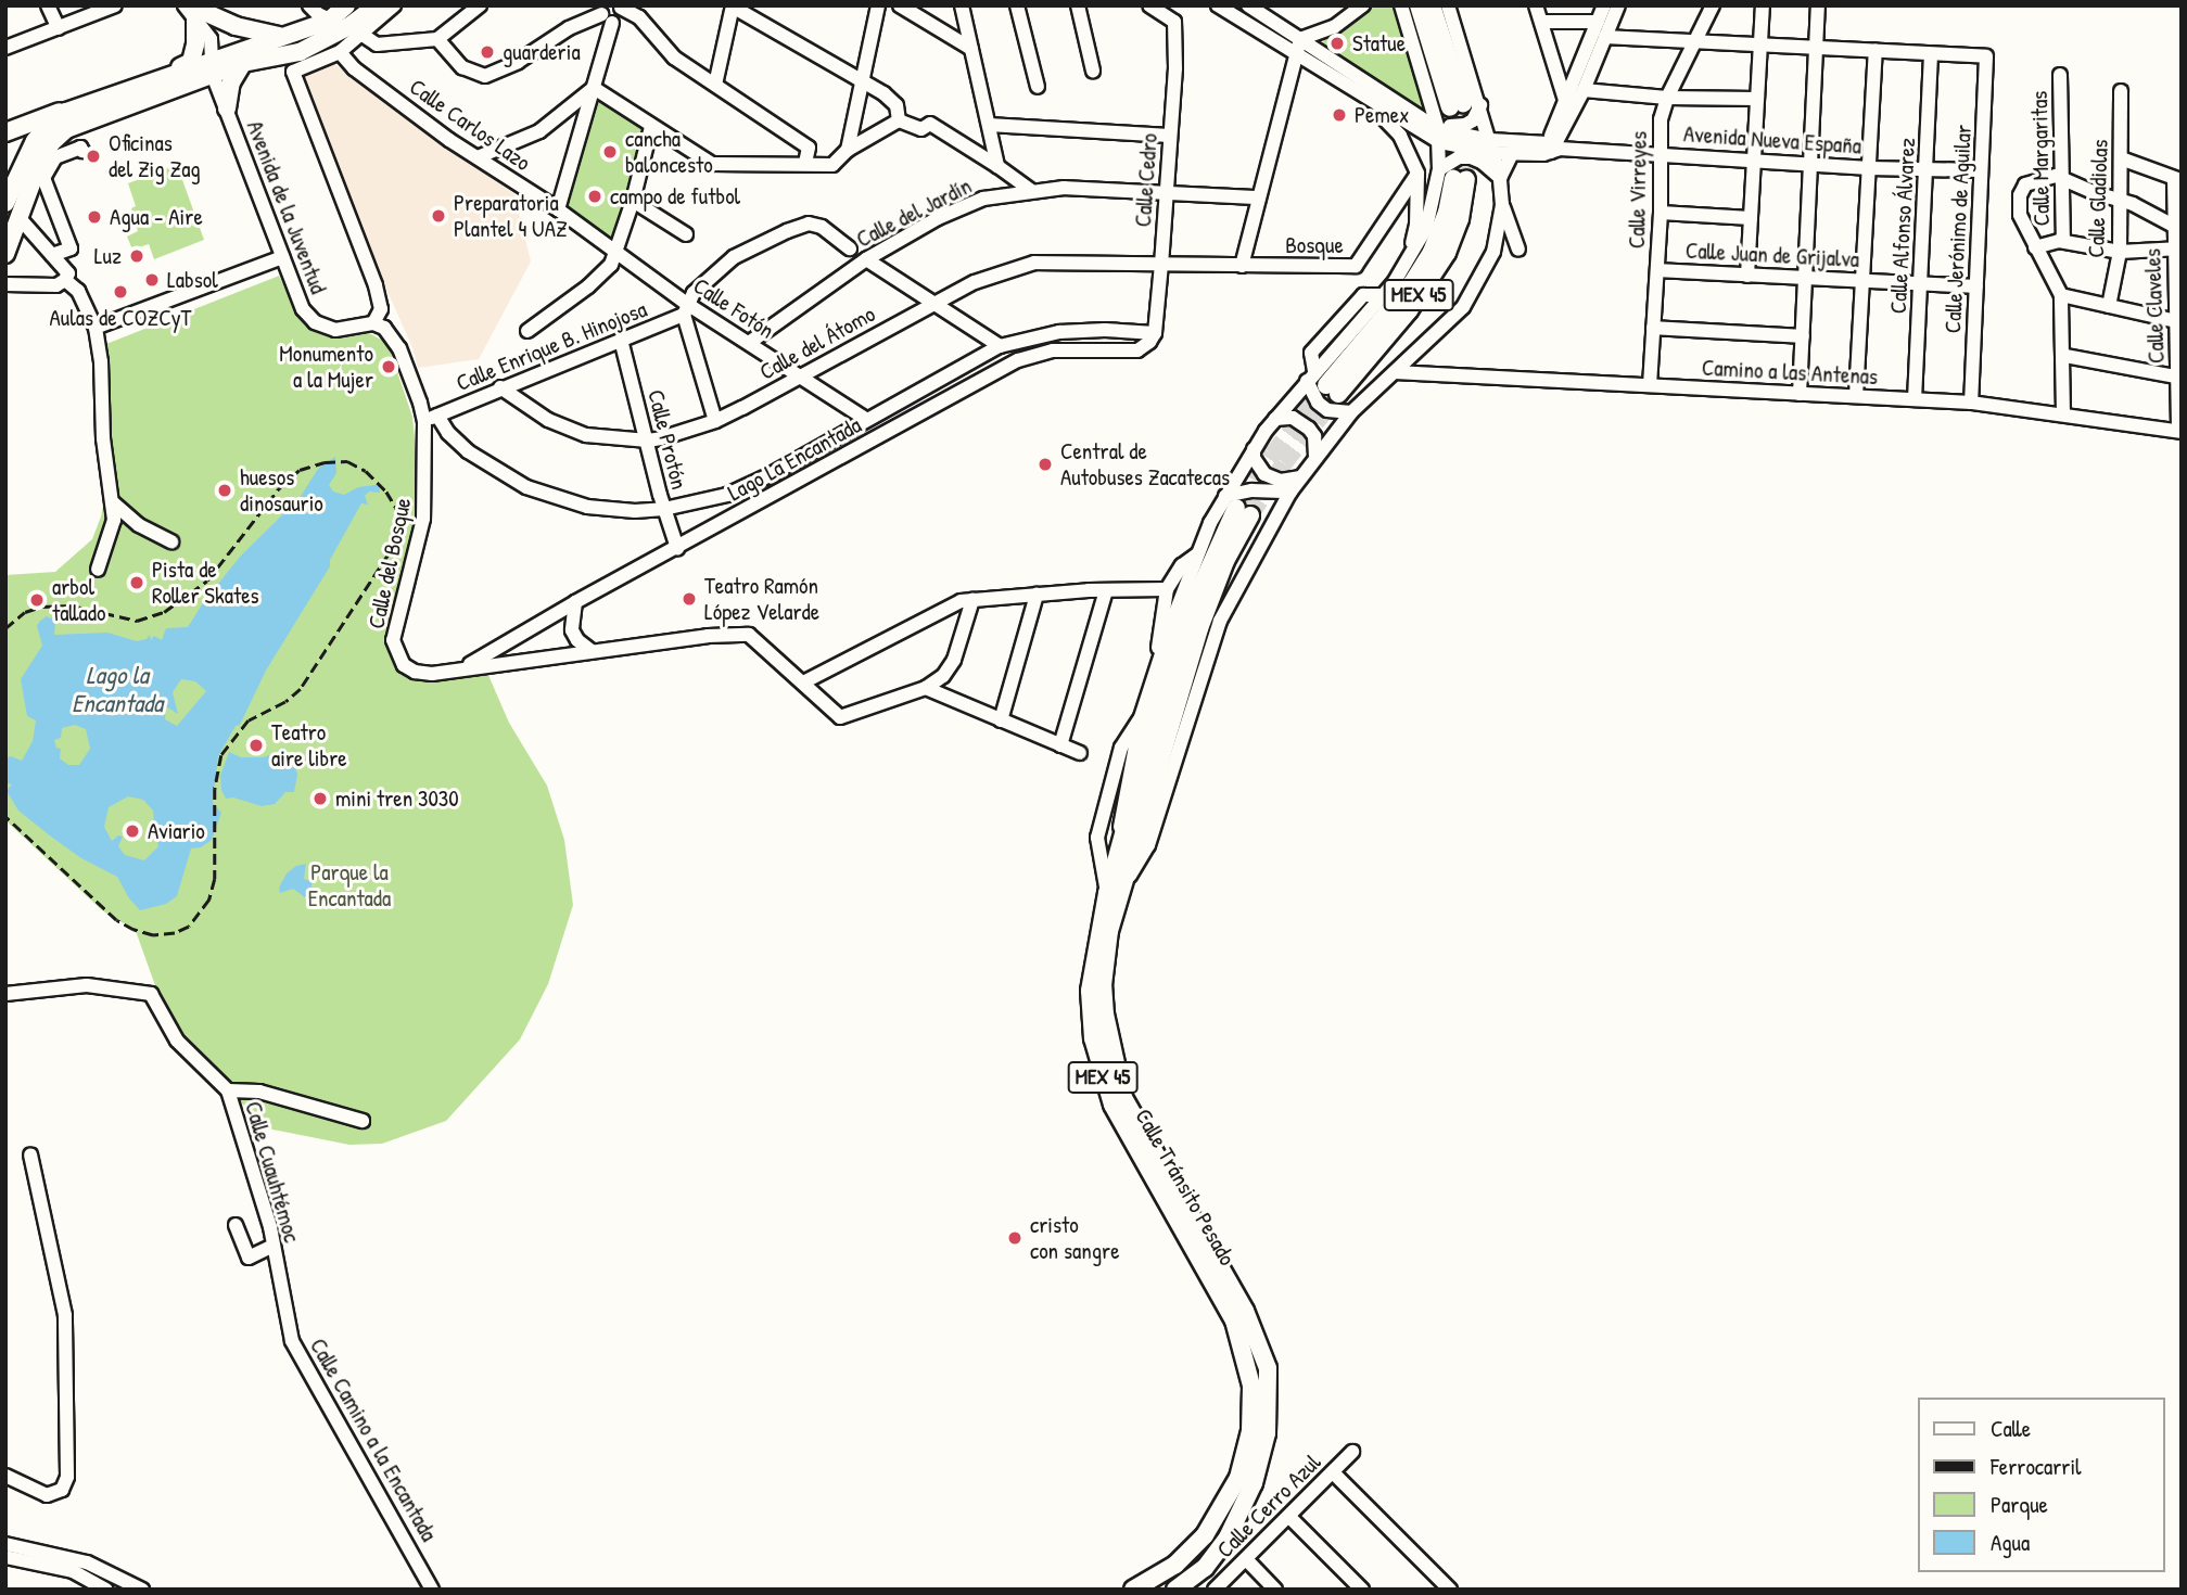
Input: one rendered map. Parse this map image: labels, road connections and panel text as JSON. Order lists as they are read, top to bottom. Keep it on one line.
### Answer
{"streets":{"main road":["MEX 45","Calle Tránsito Pesado"],"street":["Calle Carlos Lazo","Avenida Nueva España","Calle Margaritas","Calle Cedro","Calle Virreyes","Calle Gladiolas","Avenida de la Juventud","Calle del Jardín","Calle Alfonso Álvarez","Calle Jerónimo de Aguilar","Bosque","Calle Juan de Grijalva","Calle Claveles","Calle Fotón","Calle del Átomo","Calle Enrique B. Hinojosa","Camino a las Antenas","Calle Protón","Lago La Encantada","Calle del Bosque","Calle Cuauhtémoc","Calle Camino a la Encantada","Calle Cerro Azul"]},"crossings":[["Calle Carlos Lazo","Calle Fotón"],["Avenida Nueva España","Calle Virreyes"],["Avenida Nueva España","Calle Alfonso Álvarez"],["Avenida Nueva España","Calle Jerónimo de Aguilar"],["Calle Cedro","Calle del Jardín"],["Calle Cedro","Bosque"],["Calle Cedro","Calle del Átomo"],["Calle Cedro","Lago La Encantada"],["Calle Virreyes","Calle Juan de Grijalva"],["Calle Virreyes","Camino a las Antenas"],["Avenida de la Juventud","Calle del Bosque"],["Calle del Jardín","Calle Fotón"],["Calle Alfonso Álvarez","Calle Jerónimo de Aguilar"],["Calle Alfonso Álvarez","Calle Juan de Grijalva"],["Calle Alfonso Álvarez","Camino a las Antenas"],["Calle Jerónimo de Aguilar","Calle Juan de Grijalva"],["Calle Jerónimo de Aguilar","Camino a las Antenas"],["Bosque","Calle del Átomo"],["Calle Claveles","Camino a las Antenas"],["Calle Fotón","Calle del Átomo"],["Calle Fotón","Calle Enrique B. Hinojosa"],["Calle del Átomo","Calle Enrique B. Hinojosa"],["Calle del Átomo","Calle Protón"],["Calle Enrique B. Hinojosa","Calle Protón"],["Calle Enrique B. Hinojosa","Calle del Bosque"],["Calle Protón","Lago La Encantada"],["Lago La Encantada","Calle del Bosque"],["Calle Cuauhtémoc","Calle Camino a la Encantada"]],"water":["Lago la Encantada"],"parks":["Parque la Encantada"],"places":["Statue","guarderia","Pemex","cancha baloncesto","Oficinas del Zig Zag","campo de futbol","Preparatoria Plantel 4 UAZ","Agua - Aire","Luz","Labsol","Aulas de COZCyT","Monumento a la Mujer","Central de Autobuses Zacatecas","huesos dinosaurio","Pista de Roller Skates","Teatro Ramón López Velarde","arbol tallado","Teatro aire libre","mini tren 3030","Aviario","cristo con sangre"],"legend":["Calle","Ferrocarril","Parque","Agua"]}
